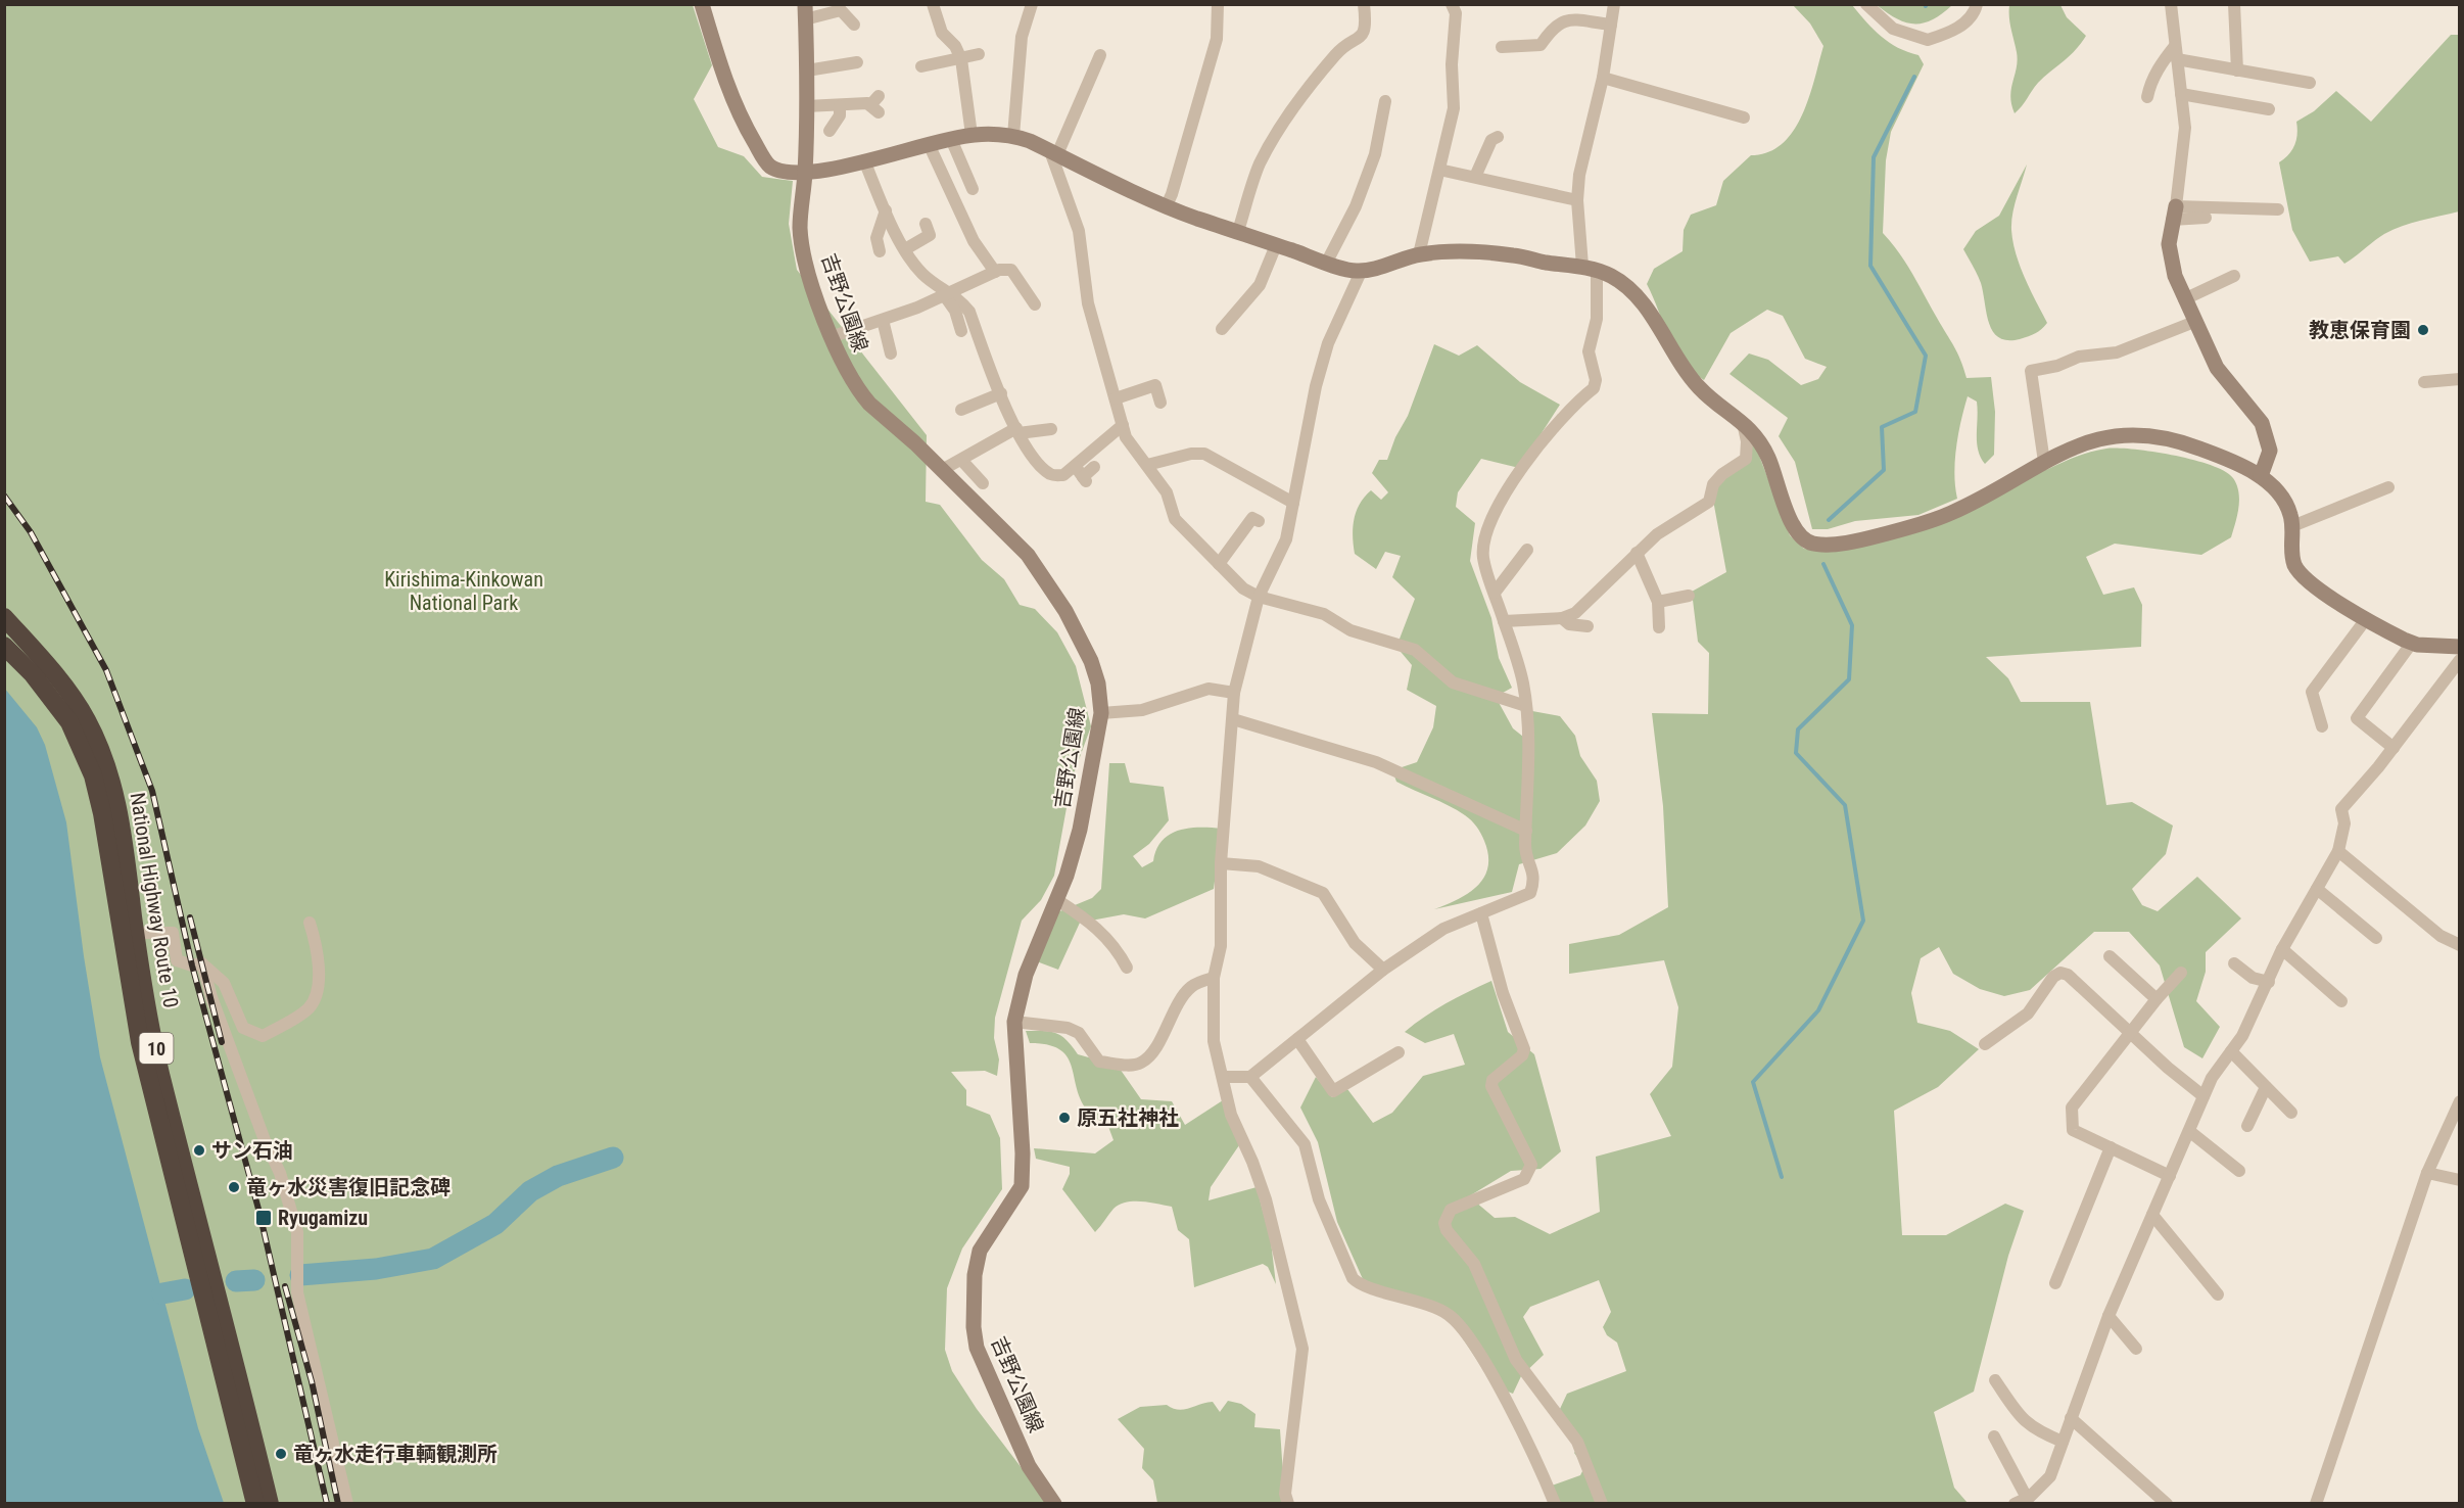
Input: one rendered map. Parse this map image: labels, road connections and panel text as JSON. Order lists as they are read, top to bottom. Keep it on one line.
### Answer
{"streets":{"highway":["National Highway Route 10","10"],"street":["吉野公園線"]},"parks":["Kirishima-Kinkowan National Park"],"places":{"other":["教恵保育園","原五社神社","サン石油","竜ヶ水災害復旧記念碑","竜ヶ水走行車輌観測所"],"transit":["Ryugamizu"]}}
